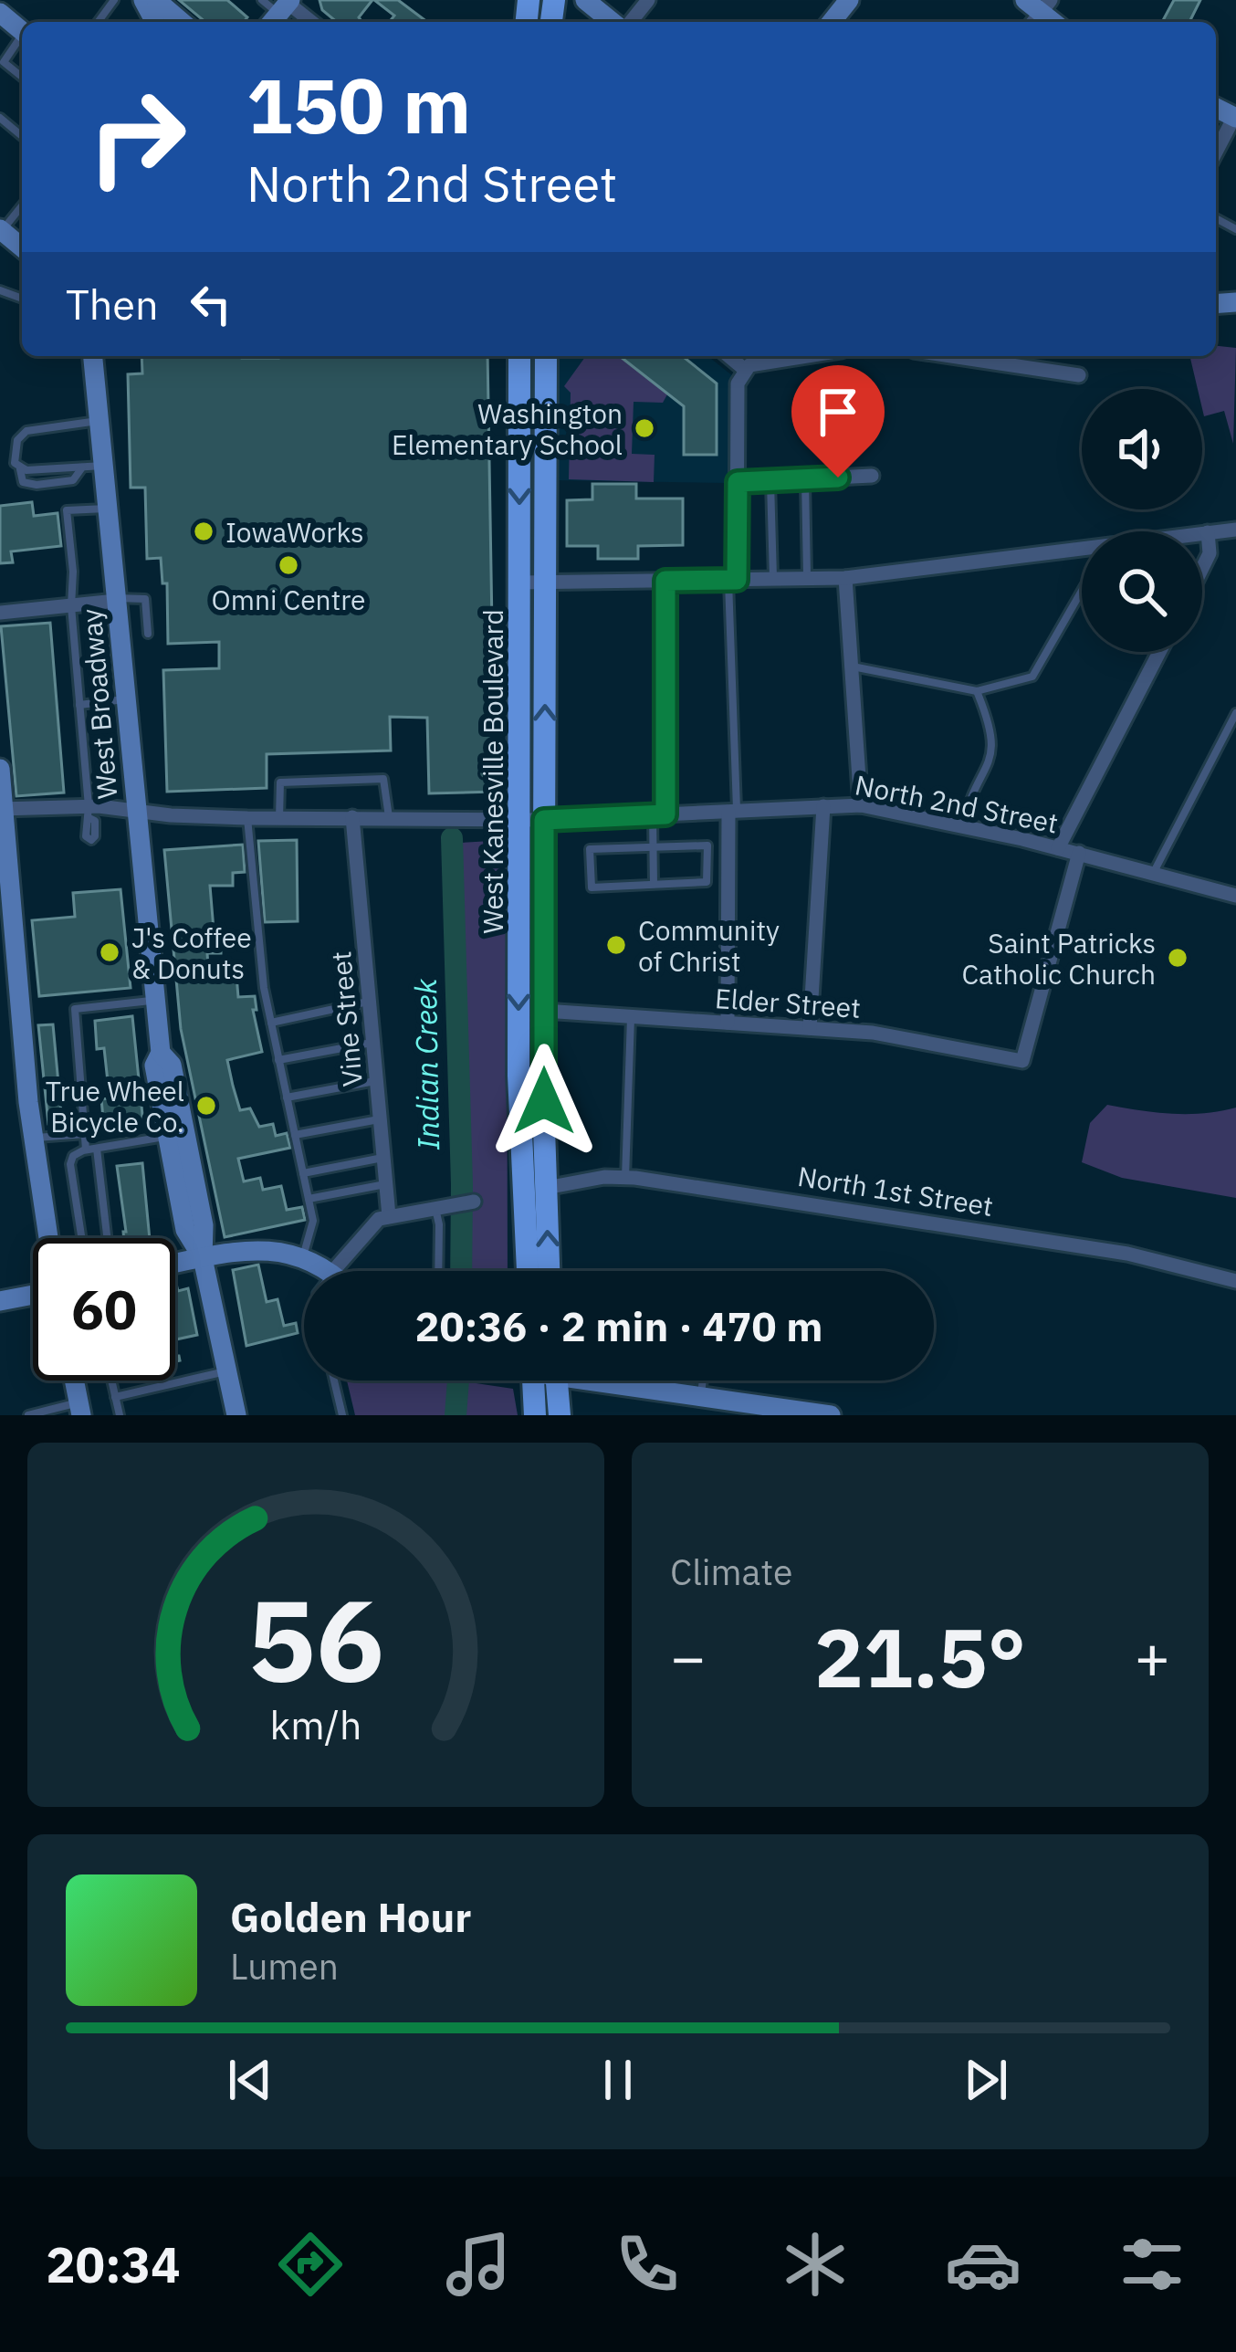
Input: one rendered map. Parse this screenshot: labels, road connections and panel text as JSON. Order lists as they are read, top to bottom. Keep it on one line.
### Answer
{"streets":{"main road":["West Broadway","West Kanesville Boulevard"],"street":["North 2nd Street","Elder Street","Vine Street","North 1st Street"]},"crossings":[["West Broadway","North 2nd Street"],["West Kanesville Boulevard","North 2nd Street"],["West Kanesville Boulevard","Elder Street"],["West Kanesville Boulevard","North 1st Street"],["North 2nd Street","Elder Street"],["North 2nd Street","Vine Street"]],"water":["Indian Creek"],"places":["Washington Elementary School","IowaWorks","Omni Centre","Community of Christ","J's Coffee & Donuts","Saint Patricks Catholic Church","True Wheel Bicycle Co."],"page":{"turn":["150 m","North 2nd Street"],"then":"Then","limit":"60","trip":"20:36 · 2 min · 470 m","tile":"Climate","heat":["−","21.5°","+"],"song":["Golden Hour","Lumen"],"tabs":"20:34","gauge":["56","km/h"]}}
